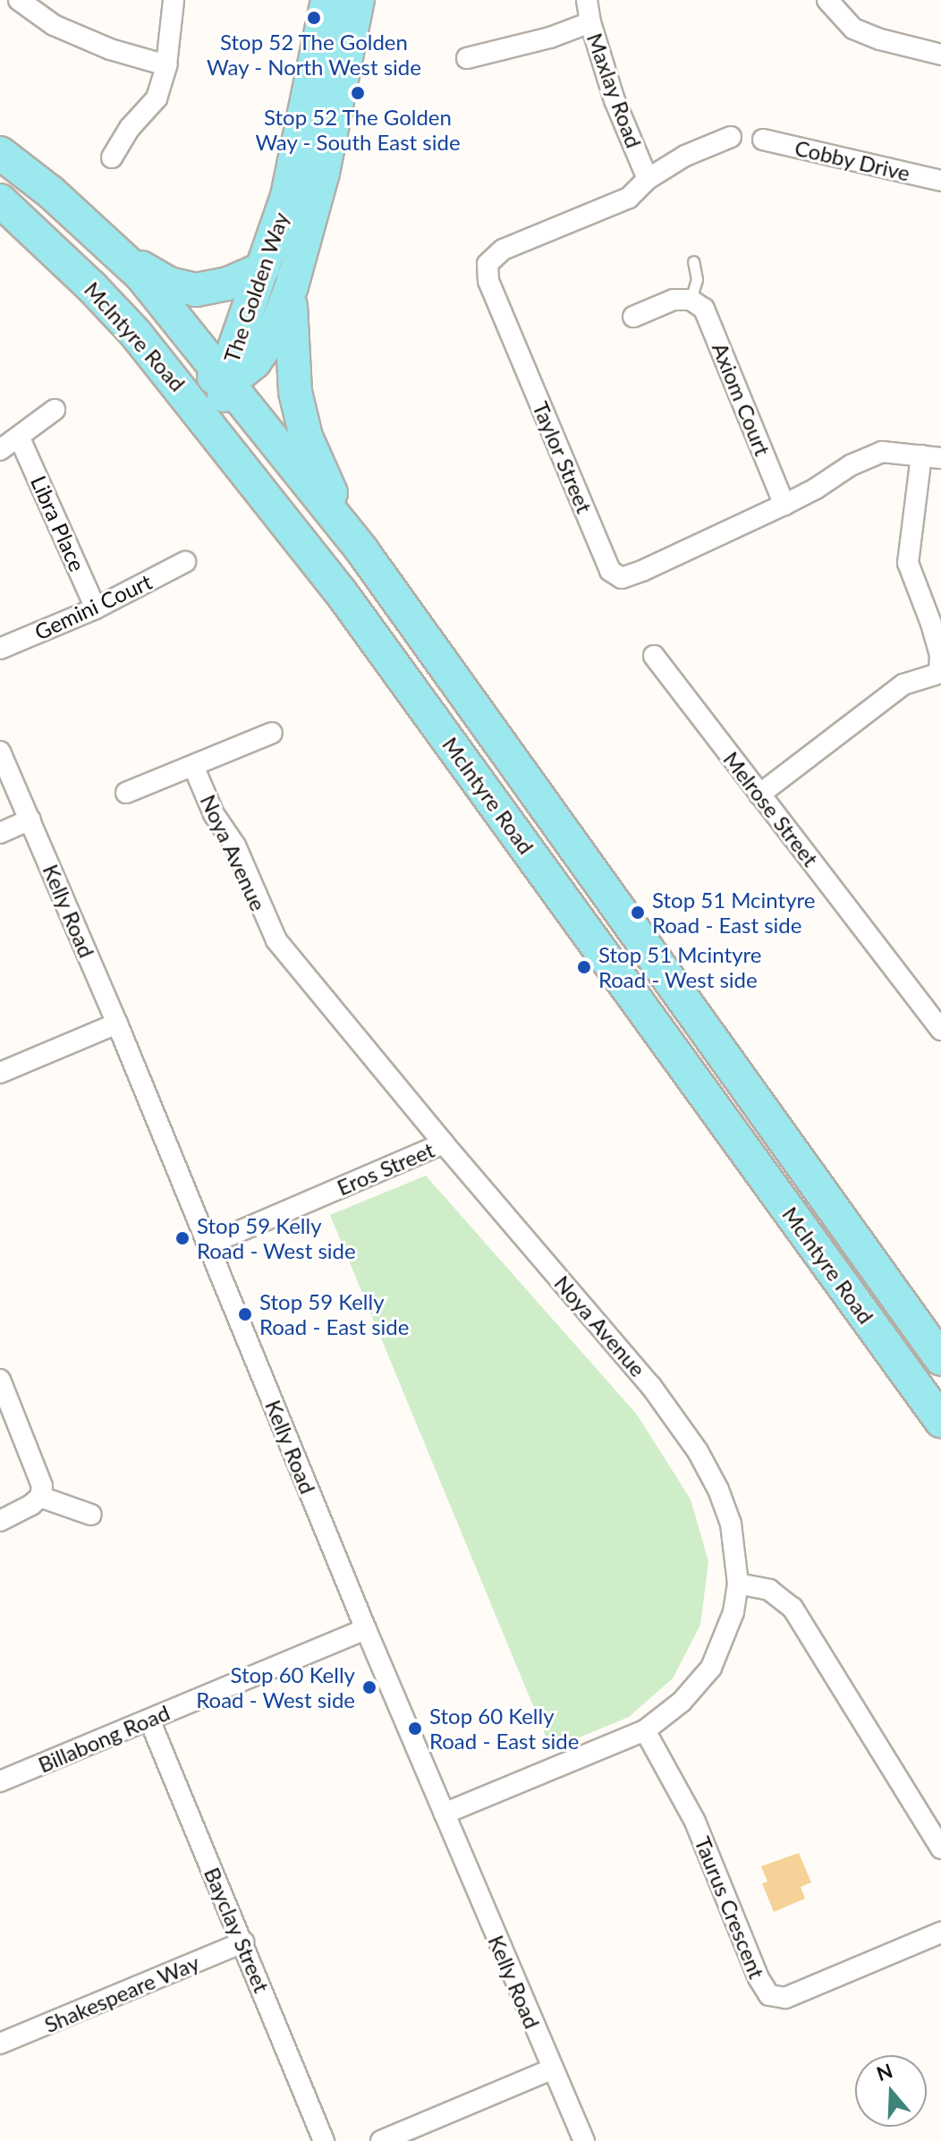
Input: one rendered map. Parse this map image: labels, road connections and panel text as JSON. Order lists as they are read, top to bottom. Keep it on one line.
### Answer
{"streets":{"main road":["The Golden Way","McIntyre Road"],"street":["Maxlay Road","Cobby Drive","Axiom Court","Taylor Street","Libra Place","Gemini Court","Melrose Street","Noya Avenue","Kelly Road","Eros Street","Billabong Road","Taurus Crescent","Bayclay Street","Shakespeare Way"]},"crossings":[["Maxlay Road","Taylor Street"],["The Golden Way","McIntyre Road"],["Axiom Court","Taylor Street"],["Libra Place","Gemini Court"],["Noya Avenue","Kelly Road"],["Noya Avenue","Eros Street"],["Noya Avenue","Taurus Crescent"],["Kelly Road","Eros Street"],["Kelly Road","Billabong Road"],["Billabong Road","Bayclay Street"],["Bayclay Street","Shakespeare Way"]],"places":["Stop 52 The Golden Way - North West side","Stop 52 The Golden Way - South East side","Stop 51 Mcintyre Road - East side","Stop 51 Mcintyre Road - West side","Stop 59 Kelly Road - West side","Stop 59 Kelly Road - East side","Stop 60 Kelly Road - West side","Stop 60 Kelly Road - East side"],"north":"top"}
